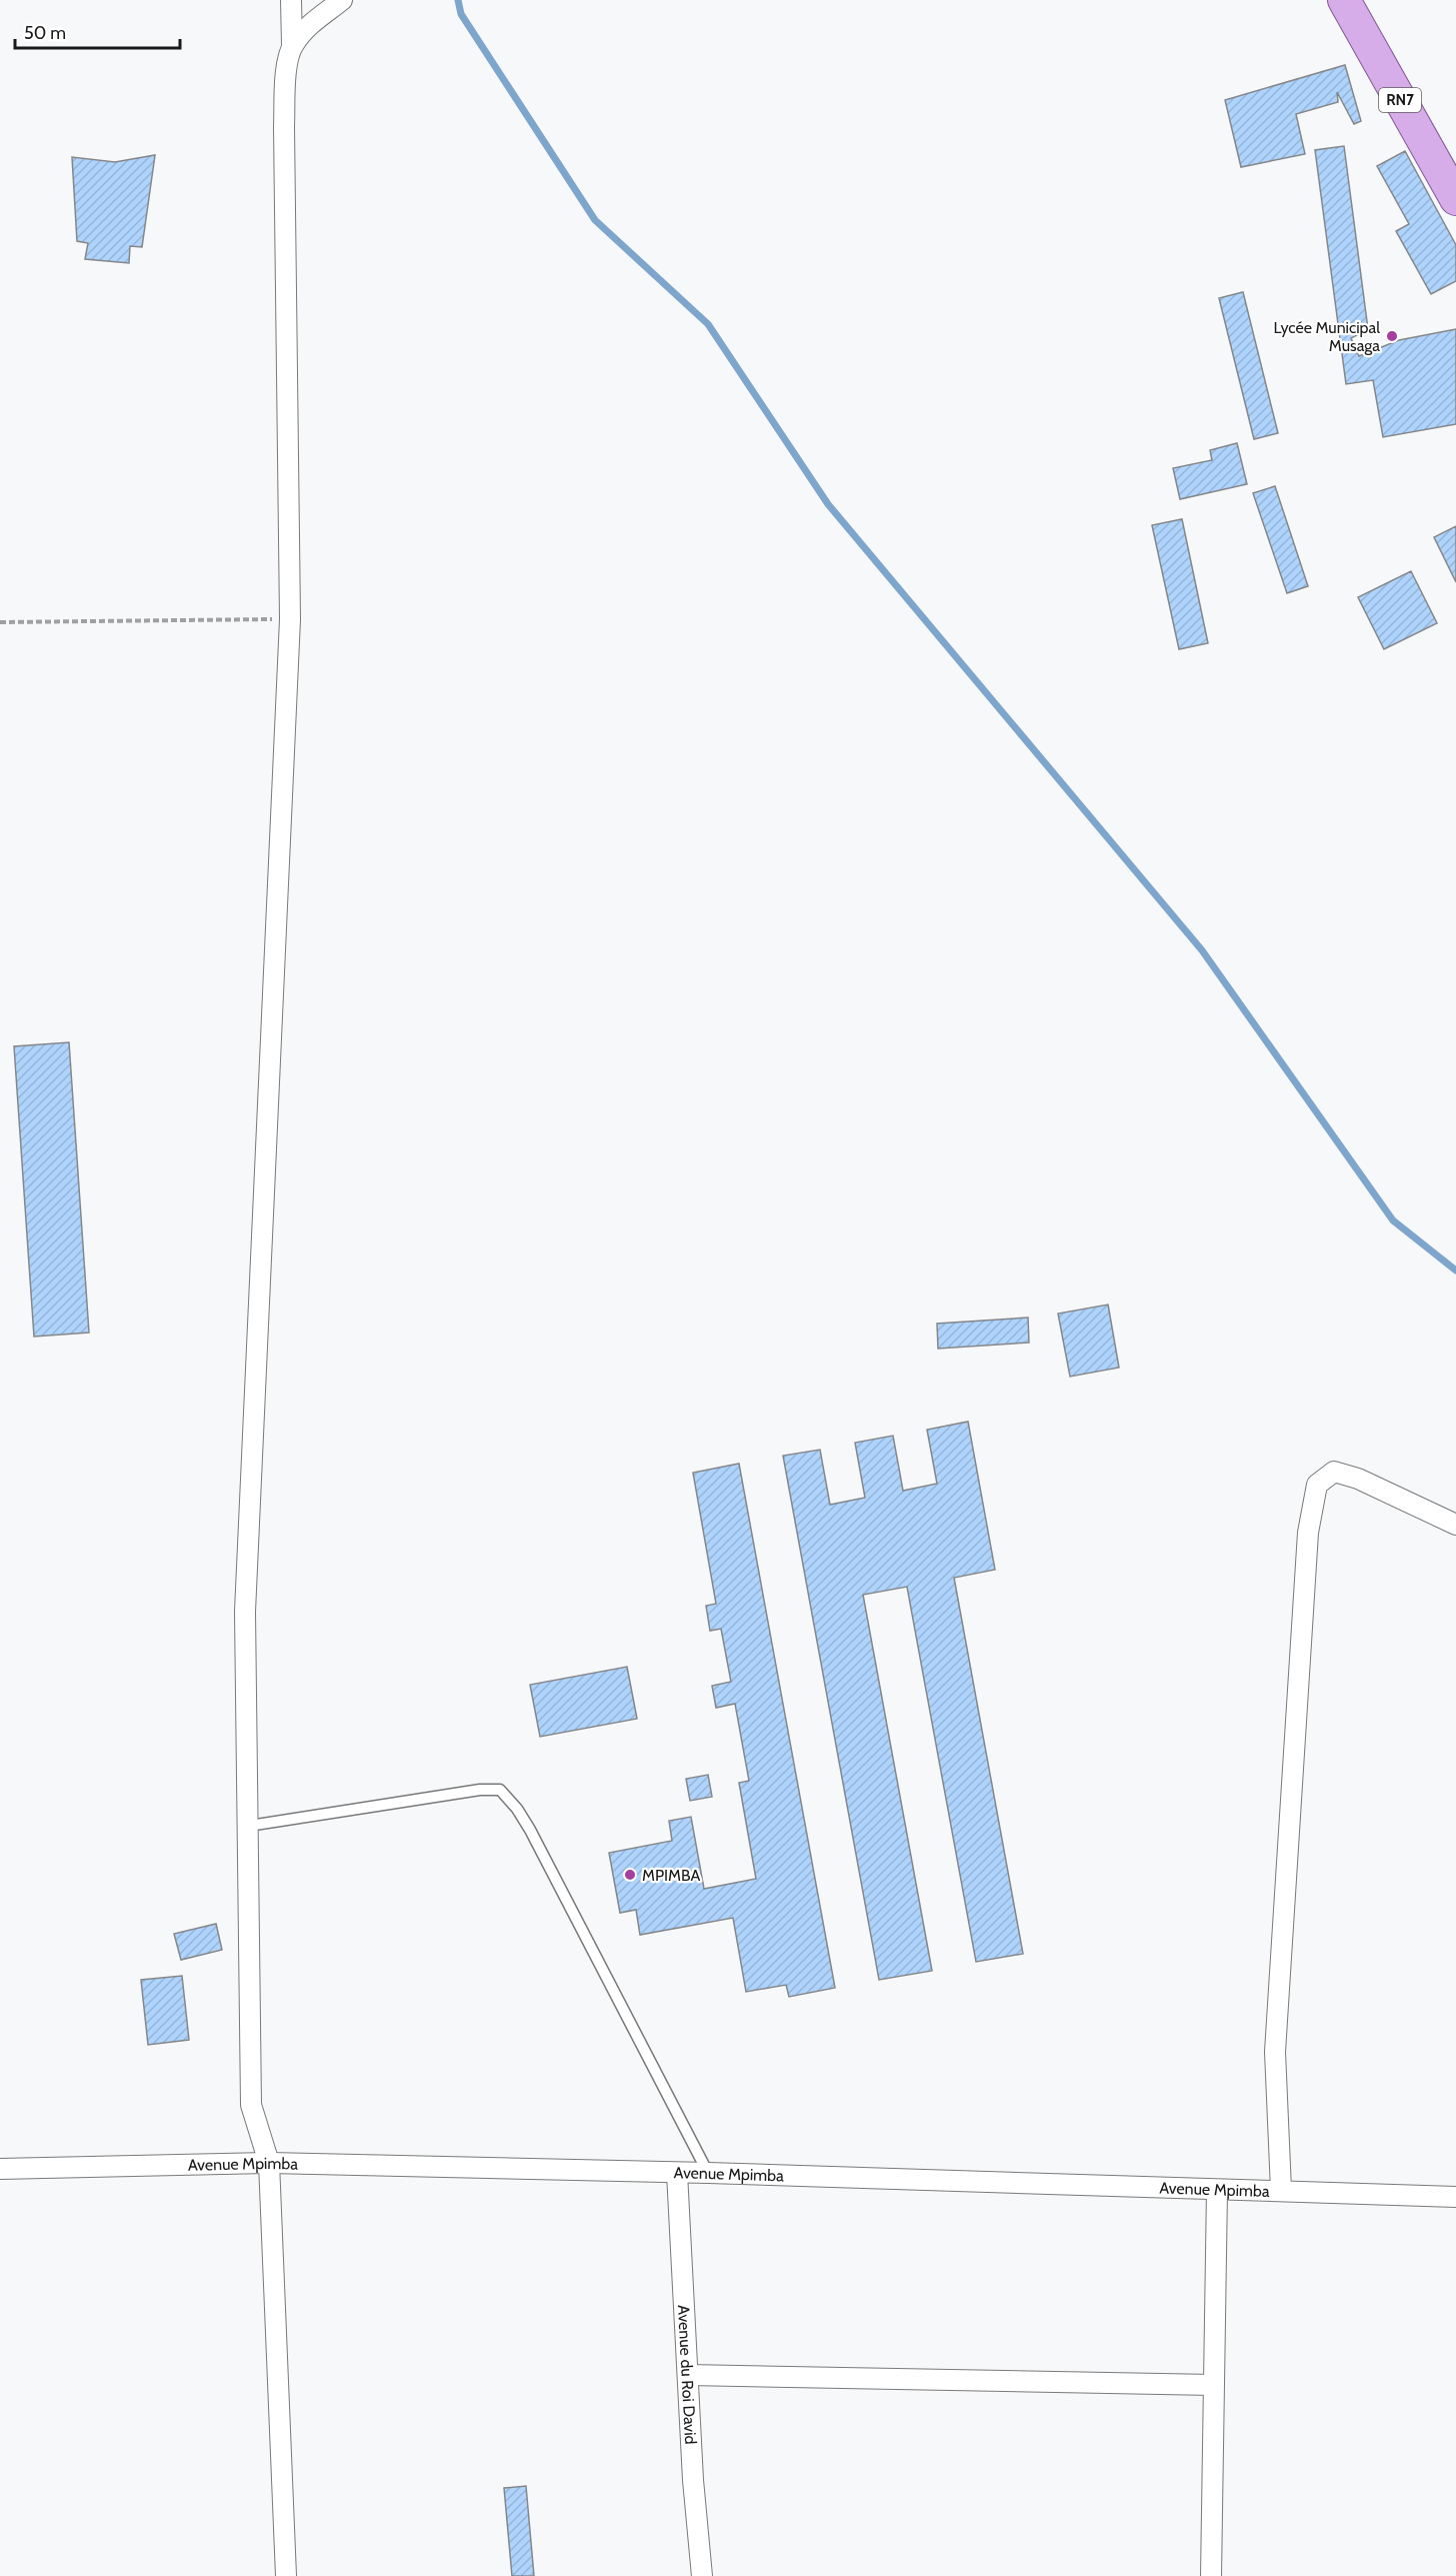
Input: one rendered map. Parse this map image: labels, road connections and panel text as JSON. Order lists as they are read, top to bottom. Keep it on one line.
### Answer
{"streets":{"main road":["RN7"],"street":["Avenue Mpimba","Avenue du Roi David"]},"crossings":[["Avenue Mpimba","Avenue du Roi David"]],"places":["Lycée Municipal Musaga","MPIMBA"],"scale_bar":"50 m"}
